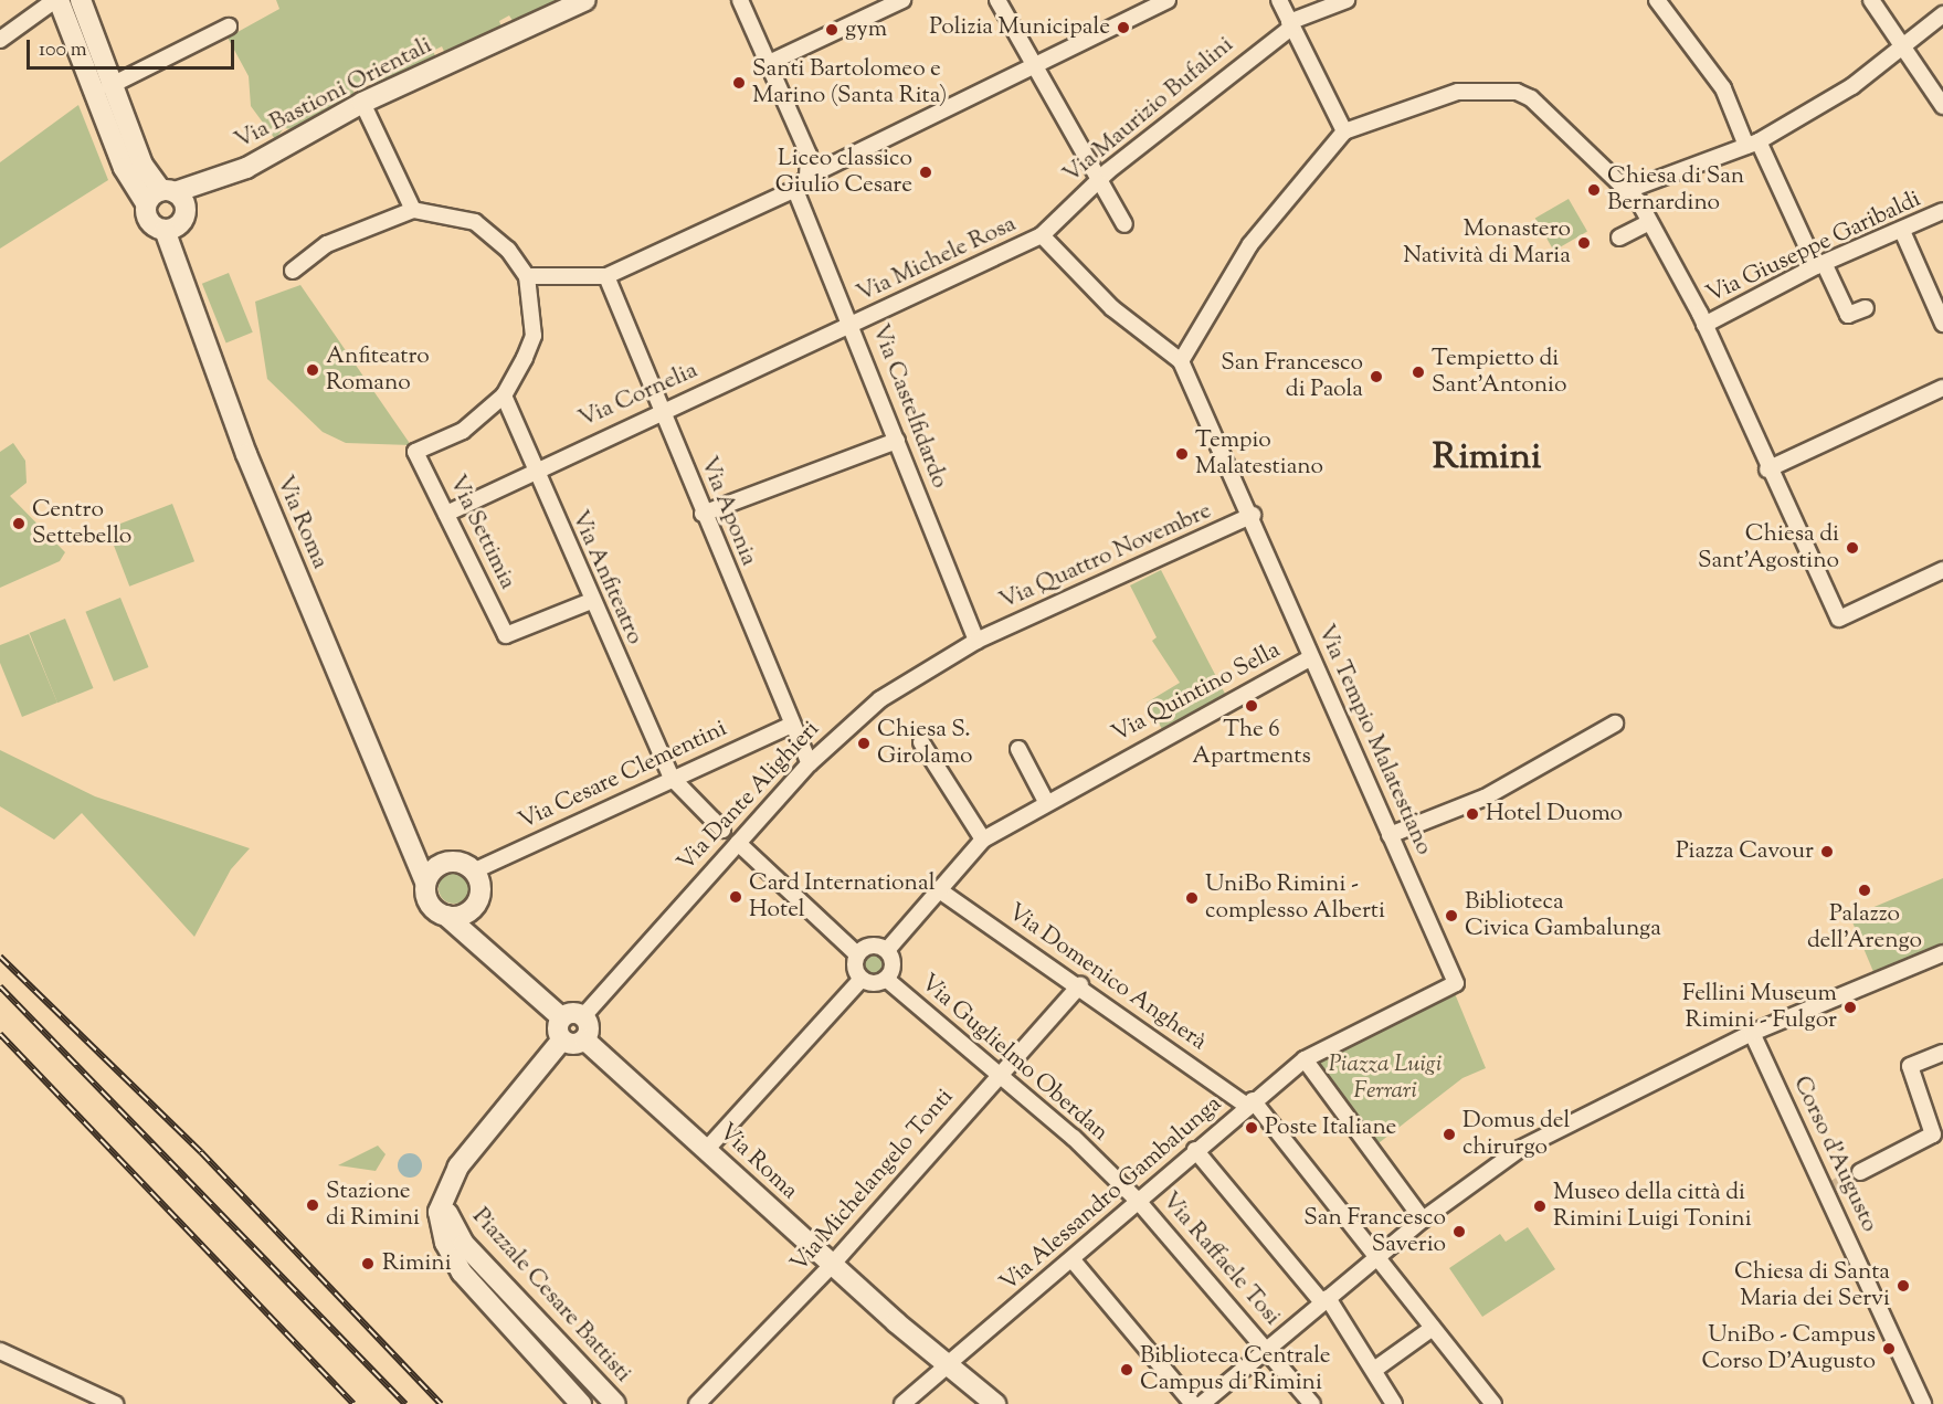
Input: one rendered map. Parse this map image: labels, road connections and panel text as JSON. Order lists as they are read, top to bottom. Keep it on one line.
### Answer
{"streets":{"main road":["Via Bastioni Orientali","Via Roma","Piazzale Cesare Battisti"],"street":["Via Maurizio Bufalini","Via Giuseppe Garibaldi","Via Michele Rosa","Via Cornelia","Via Castelfidardo","Via Aponia","Via Settimia","Via Quattro Novembre","Via Anfiteatro","Via Quintino Sella","Via Tempio Malatestiano","Via Cesare Clementini","Via Dante Alighieri","Via Domenico Angherà","Via Guglielmo Oberdan","Corso d'Augusto","Via Michelangelo Tonti","Via Alessandro Gambalunga","Via Raffaele Tosi"]},"crossings":[["Via Maurizio Bufalini","Via Michele Rosa"],["Via Michele Rosa","Via Cornelia"],["Via Michele Rosa","Via Castelfidardo"],["Via Cornelia","Via Castelfidardo"],["Via Cornelia","Via Aponia"],["Via Cornelia","Via Settimia"],["Via Cornelia","Via Anfiteatro"],["Via Castelfidardo","Via Quattro Novembre"],["Via Castelfidardo","Via Dante Alighieri"],["Via Aponia","Via Cesare Clementini"],["Via Aponia","Via Dante Alighieri"],["Via Roma","Via Cesare Clementini"],["Via Roma","Via Michelangelo Tonti"],["Via Roma","Via Alessandro Gambalunga"],["Via Settimia","Via Anfiteatro"],["Via Quattro Novembre","Via Tempio Malatestiano"],["Via Quattro Novembre","Via Dante Alighieri"],["Via Anfiteatro","Via Cesare Clementini"],["Via Quintino Sella","Via Tempio Malatestiano"],["Via Tempio Malatestiano","Via Alessandro Gambalunga"],["Via Domenico Angherà","Via Michelangelo Tonti"],["Via Domenico Angherà","Via Alessandro Gambalunga"],["Via Guglielmo Oberdan","Via Michelangelo Tonti"],["Via Guglielmo Oberdan","Via Alessandro Gambalunga"],["Via Guglielmo Oberdan","Via Raffaele Tosi"],["Via Alessandro Gambalunga","Via Raffaele Tosi"]],"districts":["Rimini"],"parks":["Piazza Luigi Ferrari"],"places":["Polizia Municipale","gym","Santi Bartolomeo e Marino (Santa Rita)","Liceo classico Giulio Cesare","Chiesa di San Bernardino","Monastero Natività di Maria","Anfiteatro Romano","Tempietto di Sant'Antonio","San Francesco di Paola","Tempio Malatestiano","Centro Settebello","Chiesa di Sant'Agostino","The 6 Apartments","Chiesa S. Girolamo","Hotel Duomo","Piazza Cavour","Palazzo dell'Arengo","Card International Hotel","UniBo Rimini - complesso Alberti","Biblioteca Civica Gambalunga","Fellini Museum Rimini - Fulgor","Poste Italiane","Domus del chirurgo","Stazione di Rimini","Museo della città di Rimini Luigi Tonini","San Francesco Saverio","Rimini","Chiesa di Santa Maria dei Servi","UniBo - Campus Corso D'Augusto","Biblioteca Centrale Campus di Rimini"],"scale_bar":"100 m"}
